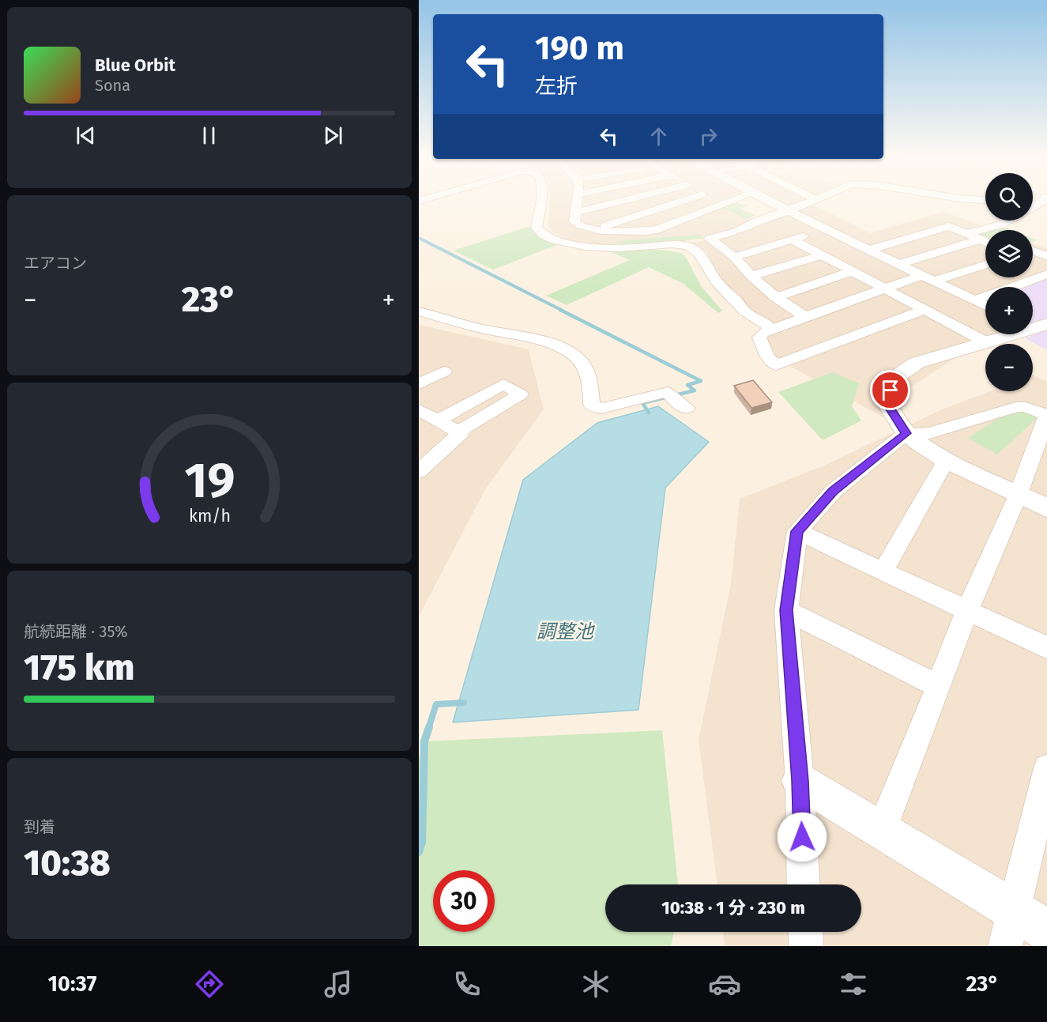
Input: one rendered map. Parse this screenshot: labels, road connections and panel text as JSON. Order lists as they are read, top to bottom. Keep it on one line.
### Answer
{"water":["調整池"],"page":{"turn":["190 m","左折"],"song":["Blue Orbit","Sona"],"map_buttons":["+","−"],"tile":["エアコン",["航続距離 · 35%","175 km"],["到着","10:38"]],"heat":["−","23°","+"],"limit":"30","trip":"10:38 · 1 分 · 230 m","tabs":["10:37","23°"],"gauge":["19","km/h"]}}
